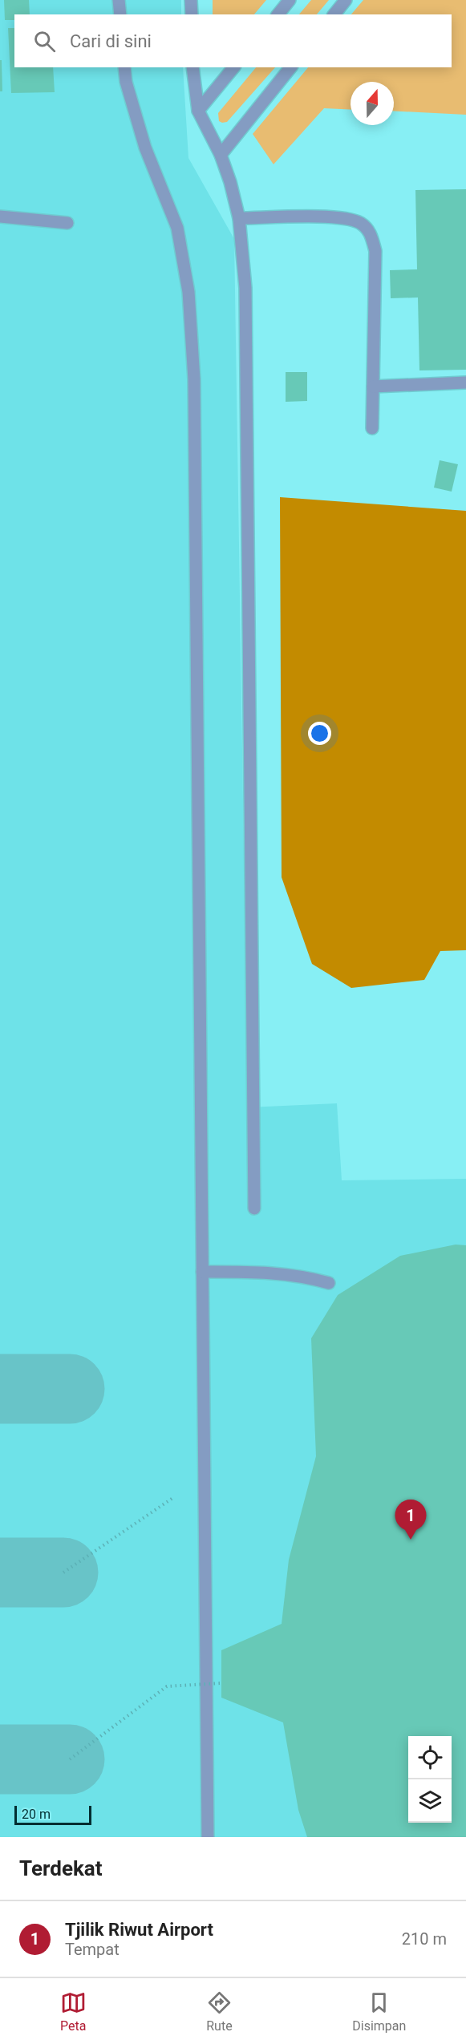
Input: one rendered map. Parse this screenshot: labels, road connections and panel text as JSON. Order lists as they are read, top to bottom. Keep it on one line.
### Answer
{"scale_bar":"20 m","north":"top","page":{"search":"Cari di sini","pins":"1","scale":"20 m","heading":"Terdekat","list":[{"mark":"1","name":"Tjilik Riwut Airport","note":"Tempat","value":"210 m"}],"nav":["Peta","Rute","Disimpan"]}}
